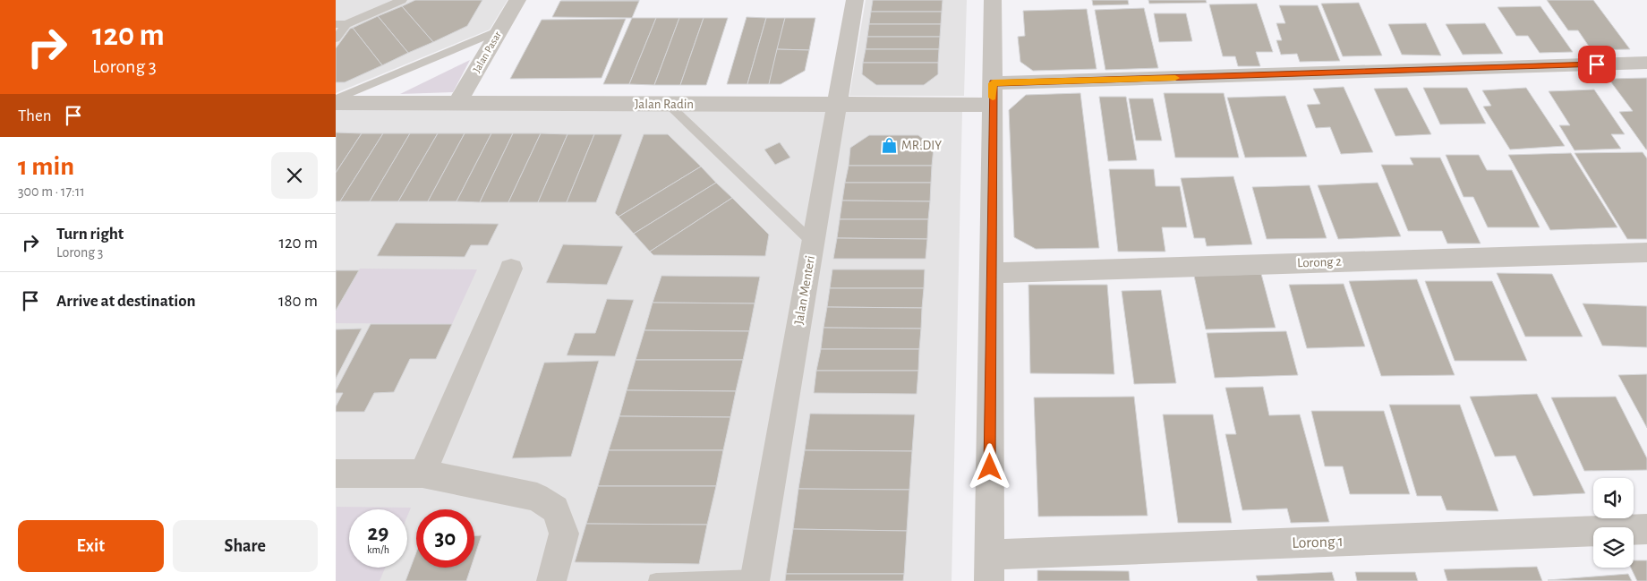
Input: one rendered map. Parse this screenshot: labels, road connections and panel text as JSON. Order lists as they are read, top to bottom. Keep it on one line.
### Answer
{"streets":{"street":["Jalan Pasar","Jalan Radin","Lorong 2","Jalan Menteri","Lorong 1"]},"crossings":[["Jalan Pasar","Jalan Radin"],["Jalan Radin","Jalan Menteri"]],"places":{"shop":["MR.DIY"]},"page":{"turn":["120 m","Lorong 3"],"then":"Then","heading":["1 min","300 m · 17:11"],"list":[{"name":"Turn right","note":"Lorong 3","value":"120 m"},{"name":"Arrive at destination","value":"180 m"}],"speed":"29 km/h","limit":"30","buttons":["Exit","Share"]}}
